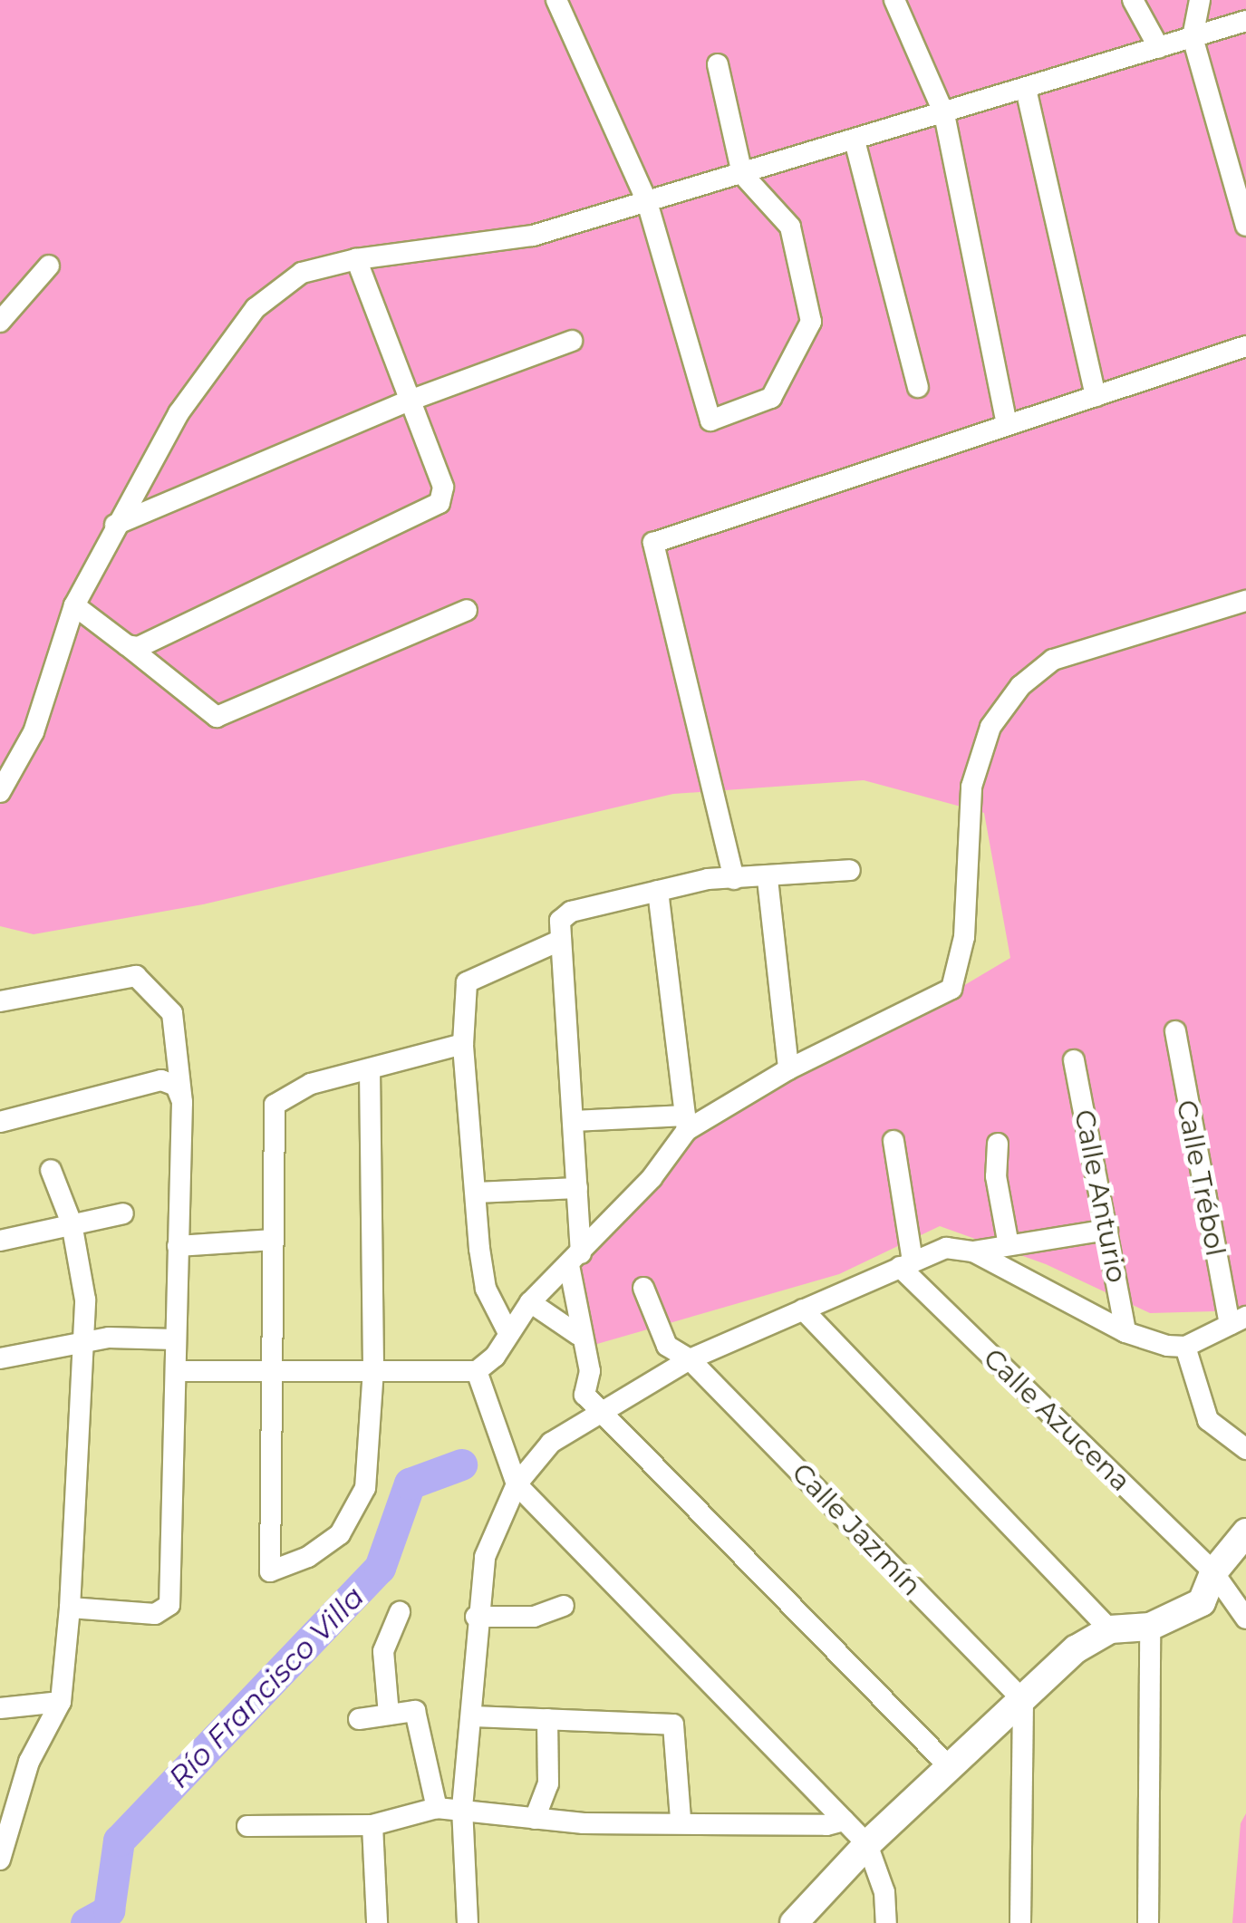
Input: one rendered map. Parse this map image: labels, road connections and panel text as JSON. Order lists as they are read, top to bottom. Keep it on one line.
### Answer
{"streets":{"street":["Calle Trébol","Calle Anturio","Calle Azucena","Calle Jazmín"]},"water":["Río Francisco Villa"]}
